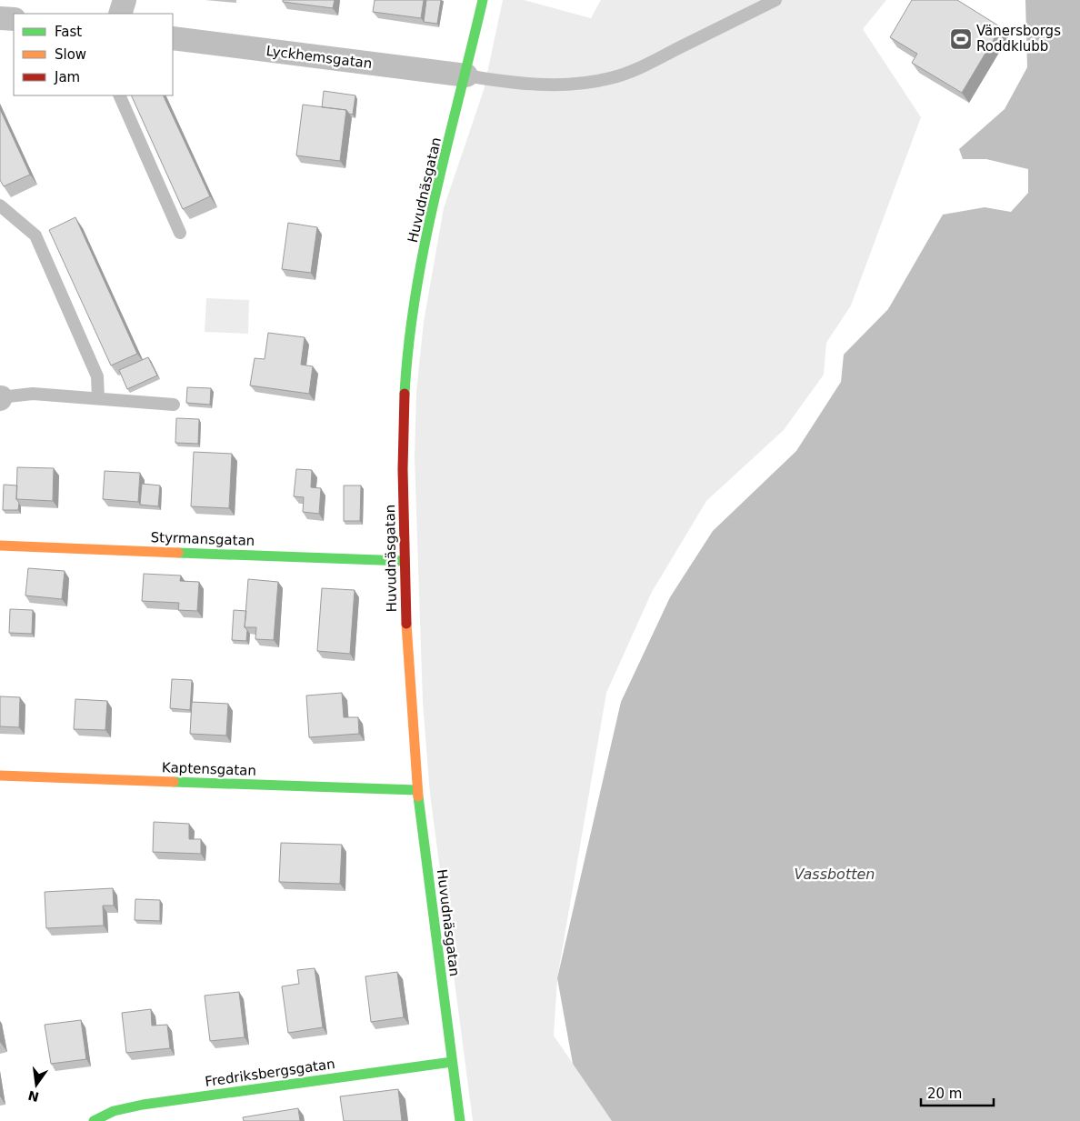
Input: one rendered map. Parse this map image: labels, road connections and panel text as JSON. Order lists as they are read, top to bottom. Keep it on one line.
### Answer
{"streets":{"street":["Lyckhemsgatan","Huvudnäsgatan","Styrmansgatan","Kaptensgatan","Fredriksbergsgatan"]},"crossings":[["Lyckhemsgatan","Huvudnäsgatan"],["Huvudnäsgatan","Styrmansgatan"],["Huvudnäsgatan","Kaptensgatan"],["Huvudnäsgatan","Fredriksbergsgatan"]],"water":["Vassbotten"],"places":{"sports":["Vänersborgs Roddklubb"]},"legend":["Fast","Slow","Jam"],"scale_bar":"20 m","north":"bottom"}
